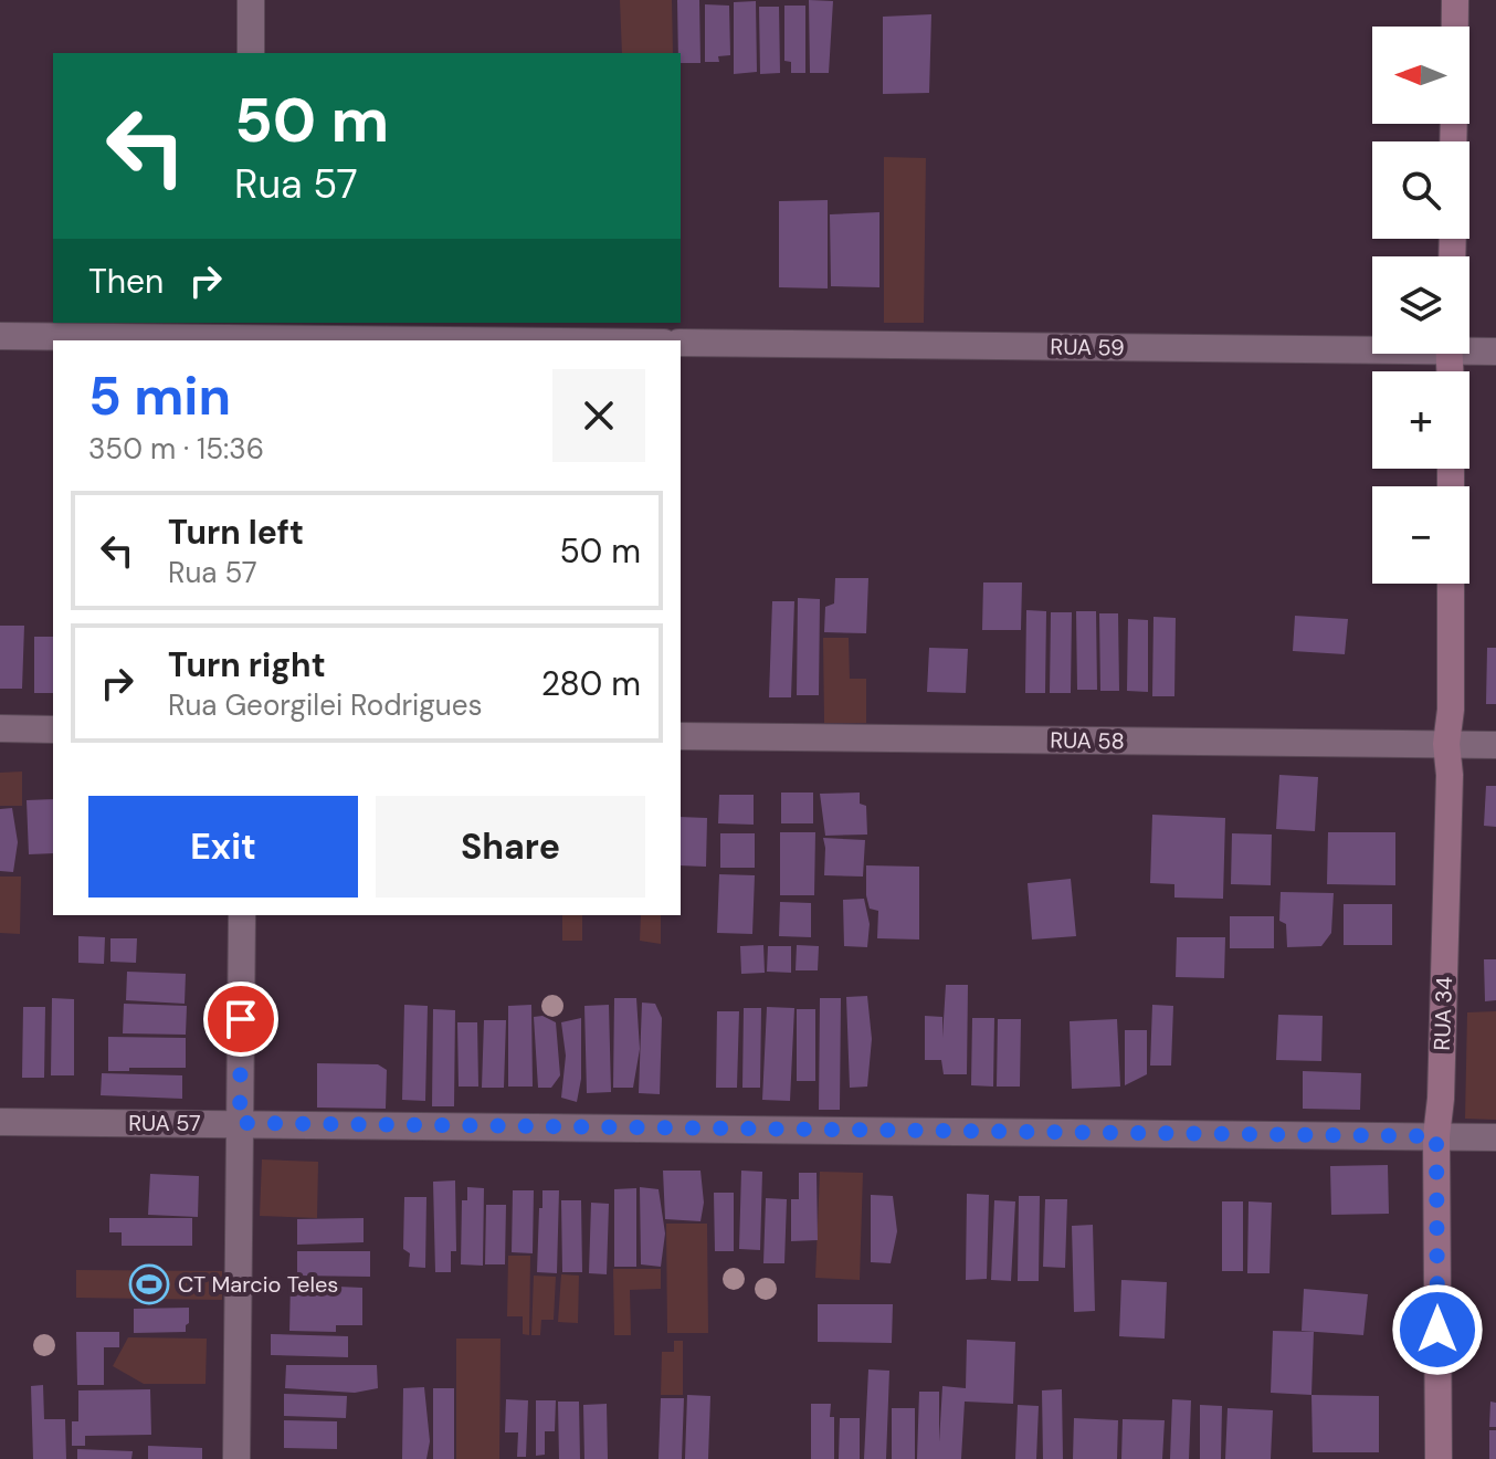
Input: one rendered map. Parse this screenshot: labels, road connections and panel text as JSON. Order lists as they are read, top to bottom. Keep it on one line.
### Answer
{"streets":{"street":["RUA 59","RUA 58","RUA 34","RUA 57"]},"crossings":[["RUA 58","RUA 34"],["RUA 34","RUA 57"]],"places":{"sports":["CT Marcio Teles"]},"north":"left","page":{"map_buttons":["+","−"],"turn":["50 m","Rua 57"],"then":"Then","heading":["5 min","350 m · 15:36"],"list":[{"name":"Turn left","note":"Rua 57","value":"50 m"},{"name":"Turn right","note":"Rua Georgilei Rodrigues","value":"280 m"}],"buttons":["Exit","Share"]}}
